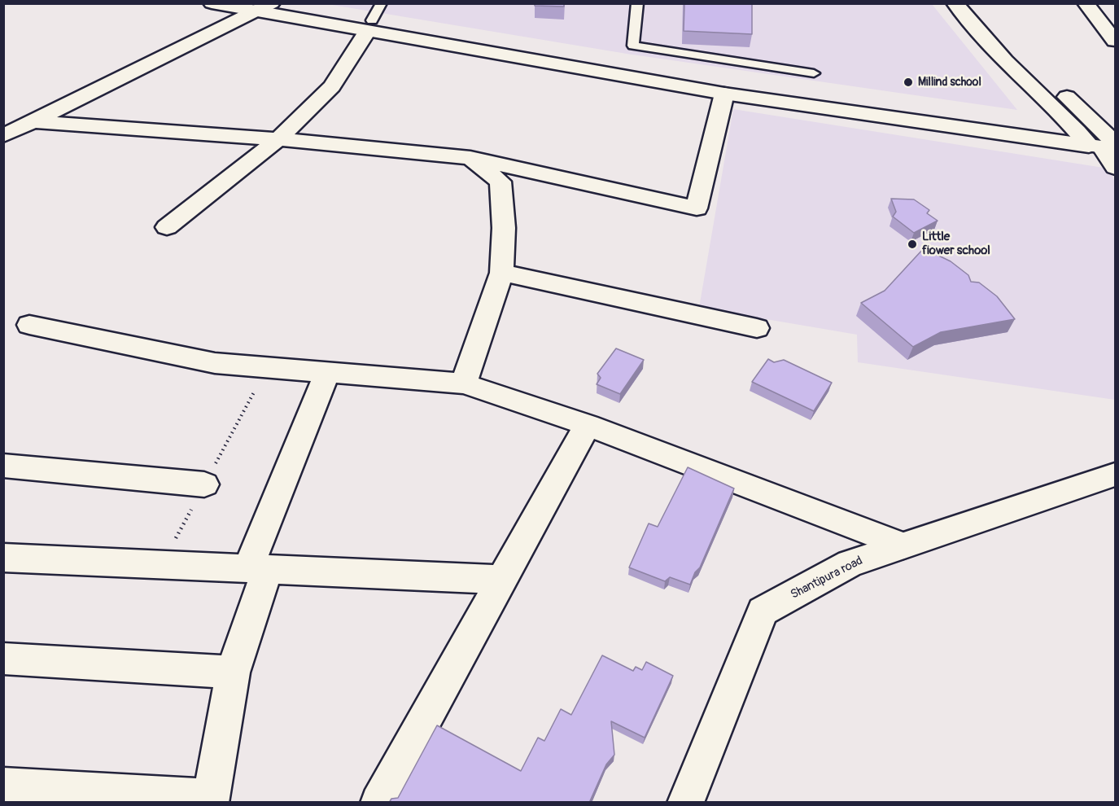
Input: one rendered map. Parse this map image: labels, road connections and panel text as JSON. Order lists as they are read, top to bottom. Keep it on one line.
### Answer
{"streets":{"street":["Shantipura road"]},"places":["Millind school","Little fiower school"]}
